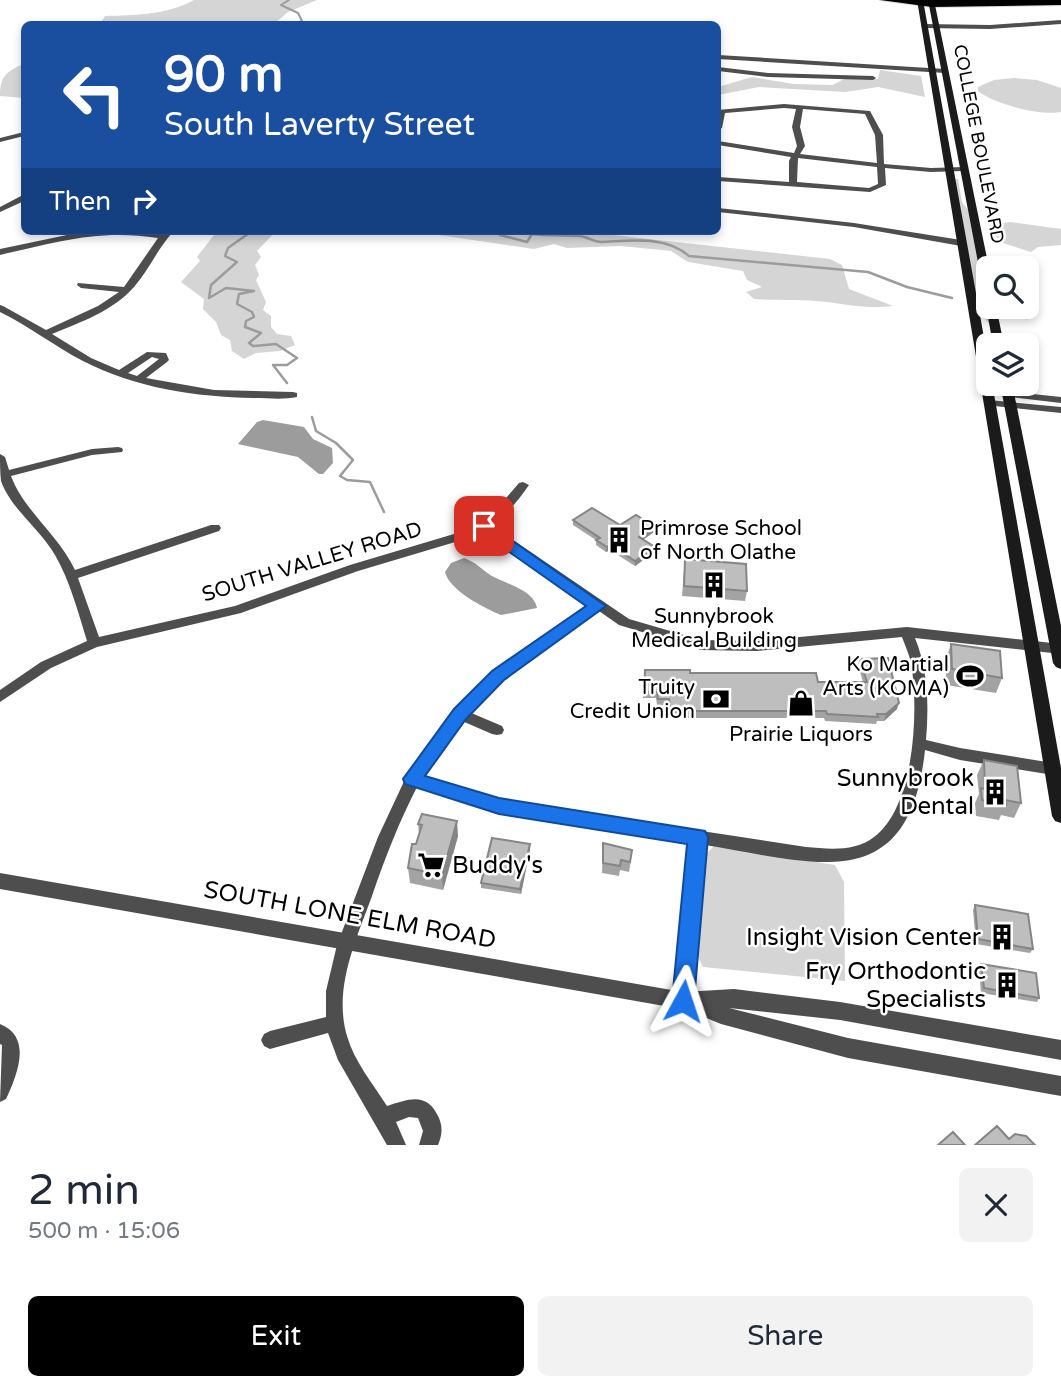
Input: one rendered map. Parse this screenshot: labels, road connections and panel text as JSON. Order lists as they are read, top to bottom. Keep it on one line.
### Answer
{"streets":{"main road":["COLLEGE BOULEVARD"],"street":["SOUTH VALLEY ROAD","SOUTH LONE ELM ROAD"]},"places":{"building":["Primrose School of North Olathe","Sunnybrook Medical Building","Sunnybrook Dental","Insight Vision Center","Fry Orthodontic Specialists"],"sports":["Ko Martial Arts (KOMA)"],"bank":["Truity Credit Union"],"shop":["Prairie Liquors"],"supermarket":["Buddy's"]},"page":{"turn":["90 m","South Laverty Street"],"then":"Then","heading":["2 min","500 m · 15:06"],"buttons":["Exit","Share"]}}
